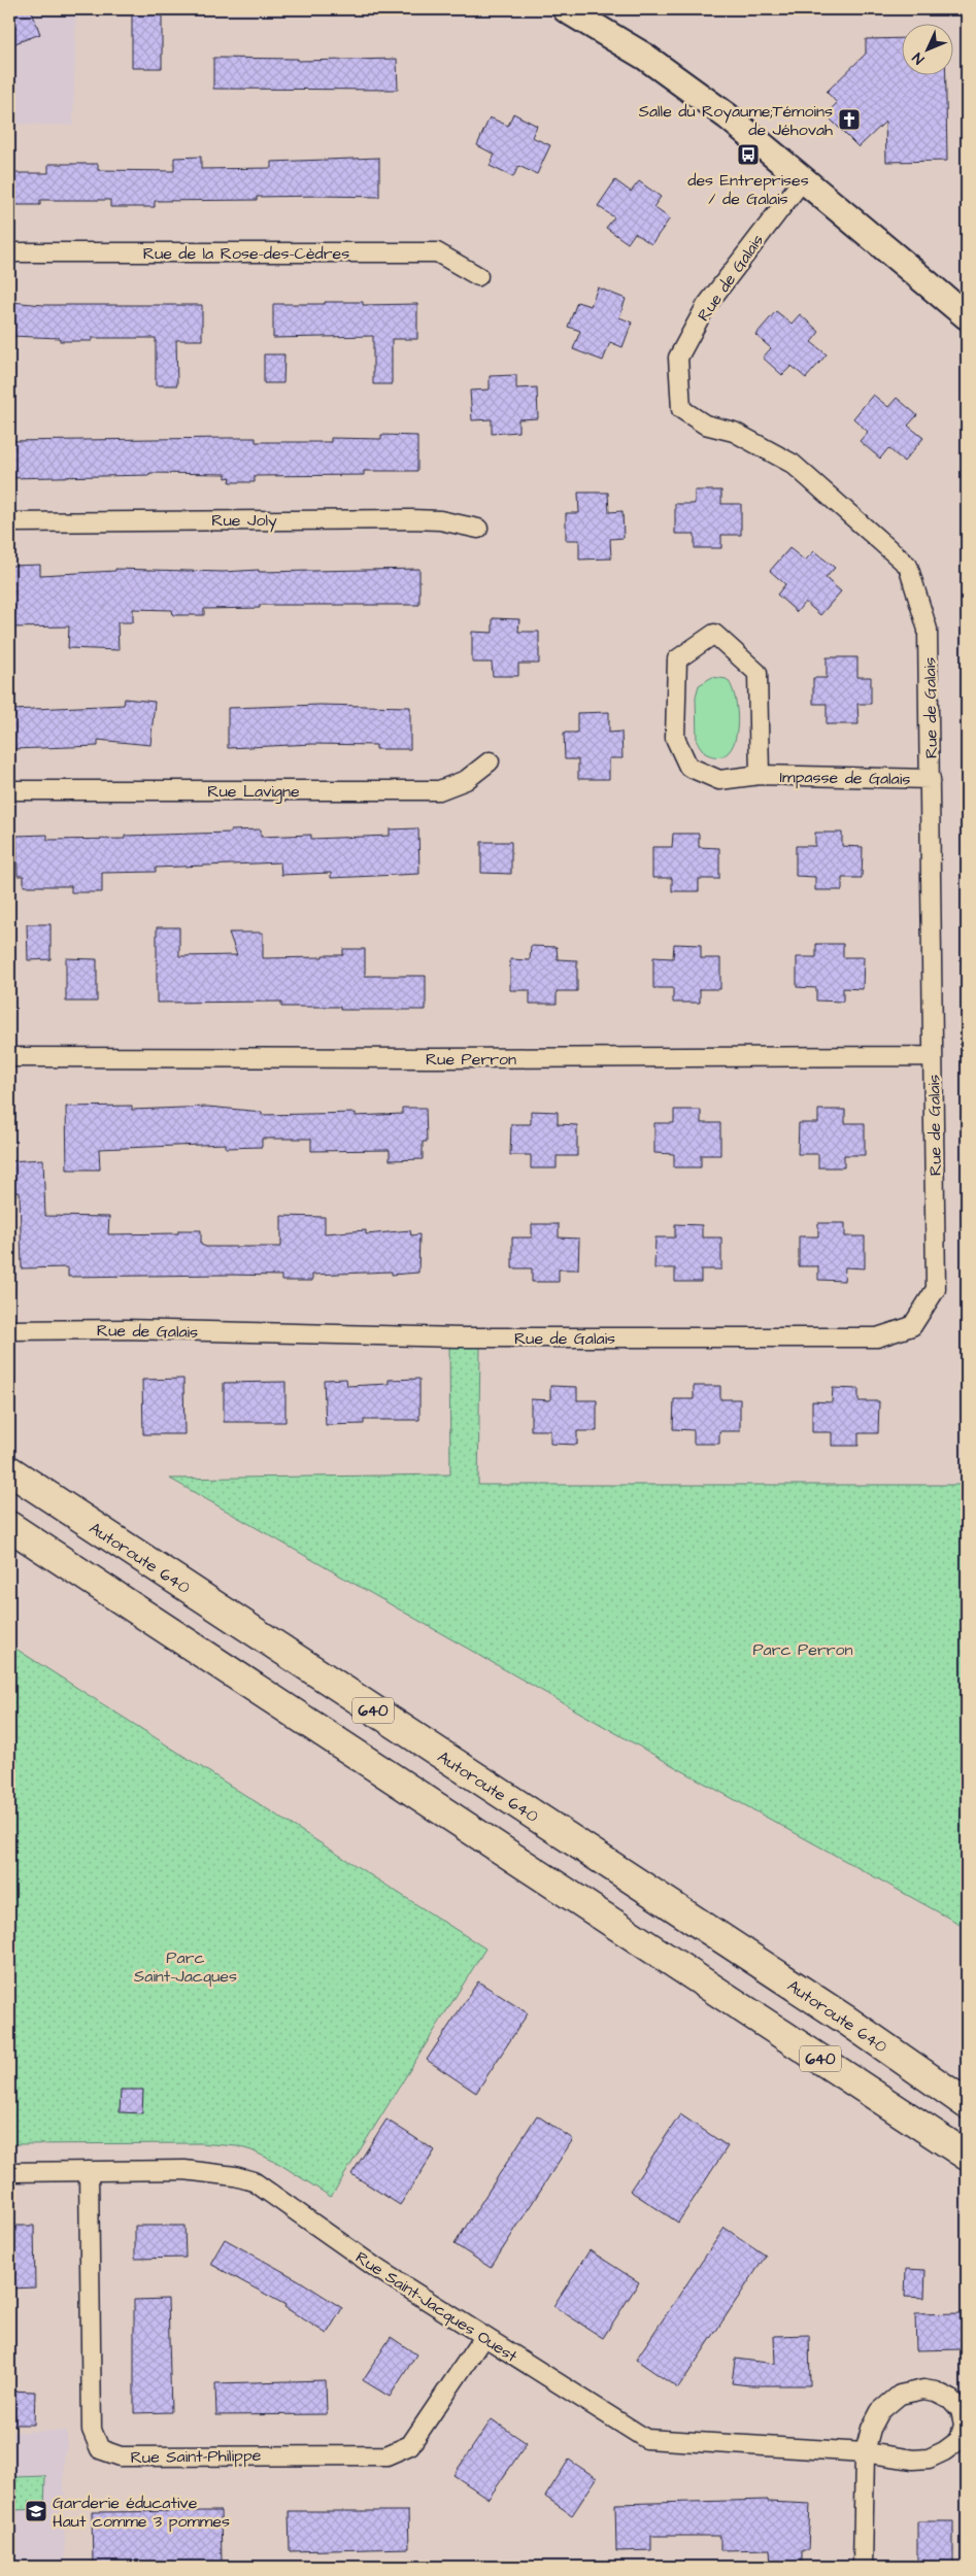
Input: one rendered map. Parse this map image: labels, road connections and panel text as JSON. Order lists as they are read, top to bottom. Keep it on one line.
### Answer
{"streets":{"highway":["Autoroute 640","640"],"street":["Rue de la Rose-des-Cèdres","Rue de Galais","Rue Joly","Impasse de Galais","Rue Lavigne","Rue Perron","Rue Saint-Jacques Ouest","Rue Saint-Philippe"]},"crossings":[["Rue de Galais","Impasse de Galais"],["Rue de Galais","Rue Perron"],["Rue Saint-Jacques Ouest","Rue Saint-Philippe"]],"parks":["Parc Perron","Parc Saint-Jacques"],"places":{"church":["Salle du Royaume;Témoins de Jéhovah"],"bus stop":["des Entreprises / de Galais"],"school or university":["Garderie éducative Haut comme 3 pommes"]},"north":"bottom left"}
